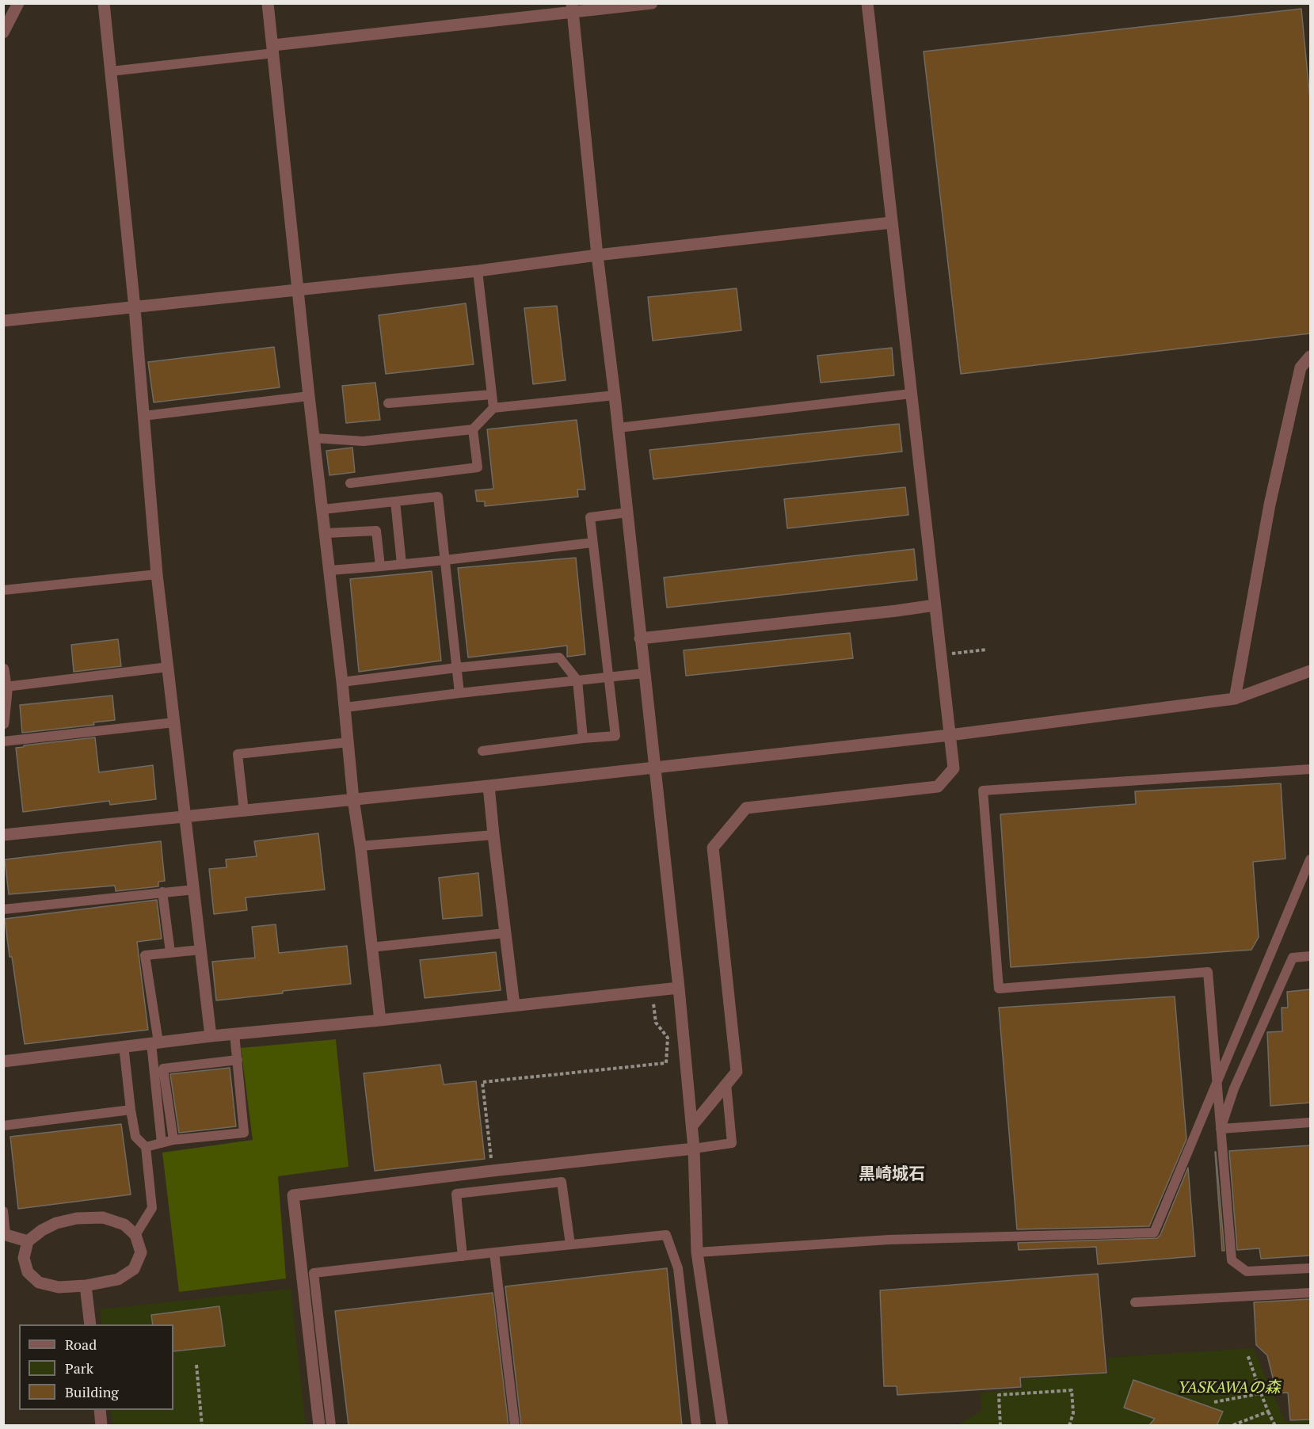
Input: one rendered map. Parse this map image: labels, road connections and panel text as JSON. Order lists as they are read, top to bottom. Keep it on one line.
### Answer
{"districts":["黒崎城石"],"parks":["YASKAWAの森"],"legend":["Road","Park","Building"]}
